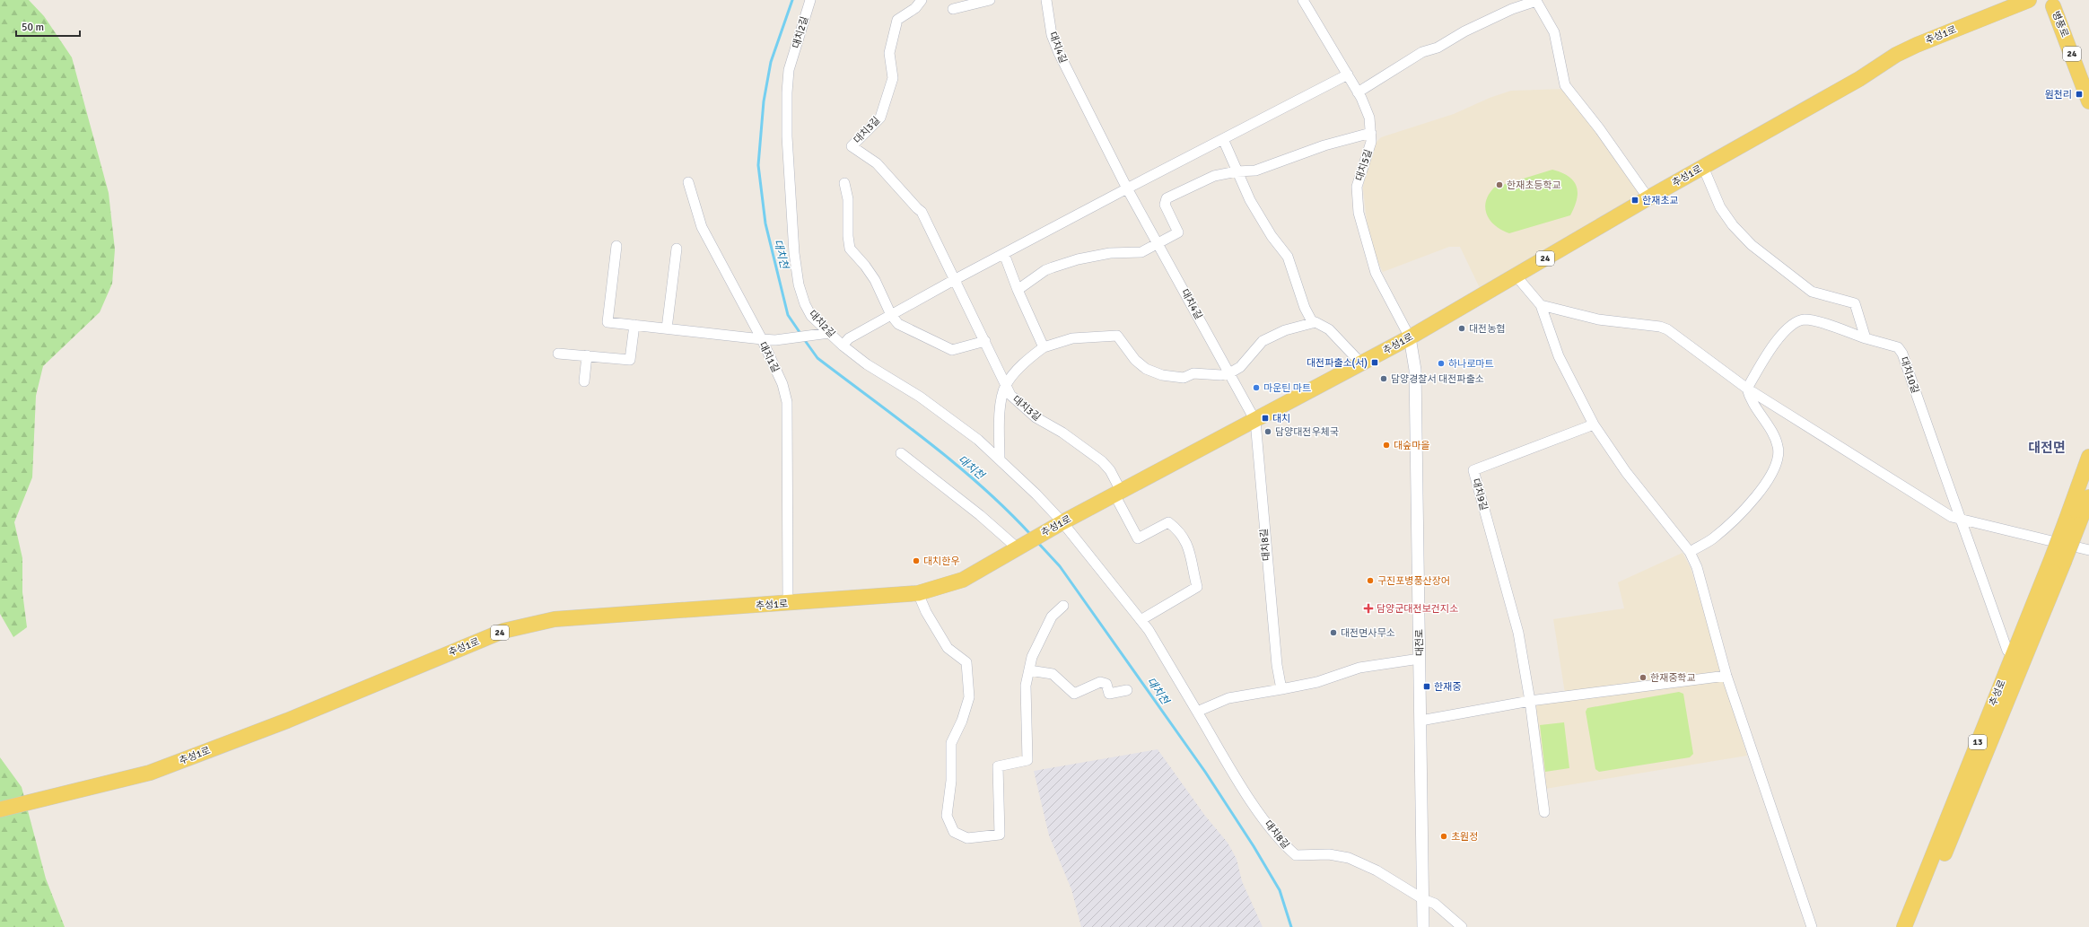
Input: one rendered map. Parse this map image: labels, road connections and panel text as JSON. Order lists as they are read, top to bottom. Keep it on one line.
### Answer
{"streets":{"main road":["병풍로","추성1로","24","추성로","13"],"street":["대치2길","대치4길","대치3길","대치5길","대치1길","대치10길","대치9길","대치8길","대전로"]},"crossings":[["대치2길","추성1로"],["대치2길","대치8길"],["추성1로","대치4길"],["추성1로","대치3길"],["추성1로","대치5길"],["추성1로","대치1길"],["추성1로","대치8길"],["추성1로","대전로"],["대치4길","대치8길"],["대치3길","대치8길"],["대치5길","대전로"],["대치8길","대전로"]],"districts":["대전면"],"water":["대치천"],"places":{"transit":["원천리","한재초교","대전파출소(서)","대치","한재중"],"other":["한재초등학교","대전농협","하나로마트","담양경찰서 대전파출소","마운틴 마트","담양대전우체국","대숲마을","대치한우","구진포병풍산장어","대전면사무소","한재중학교","초원정"],"health":["담양군대전보건지소"]},"scale_bar":"50 m"}
